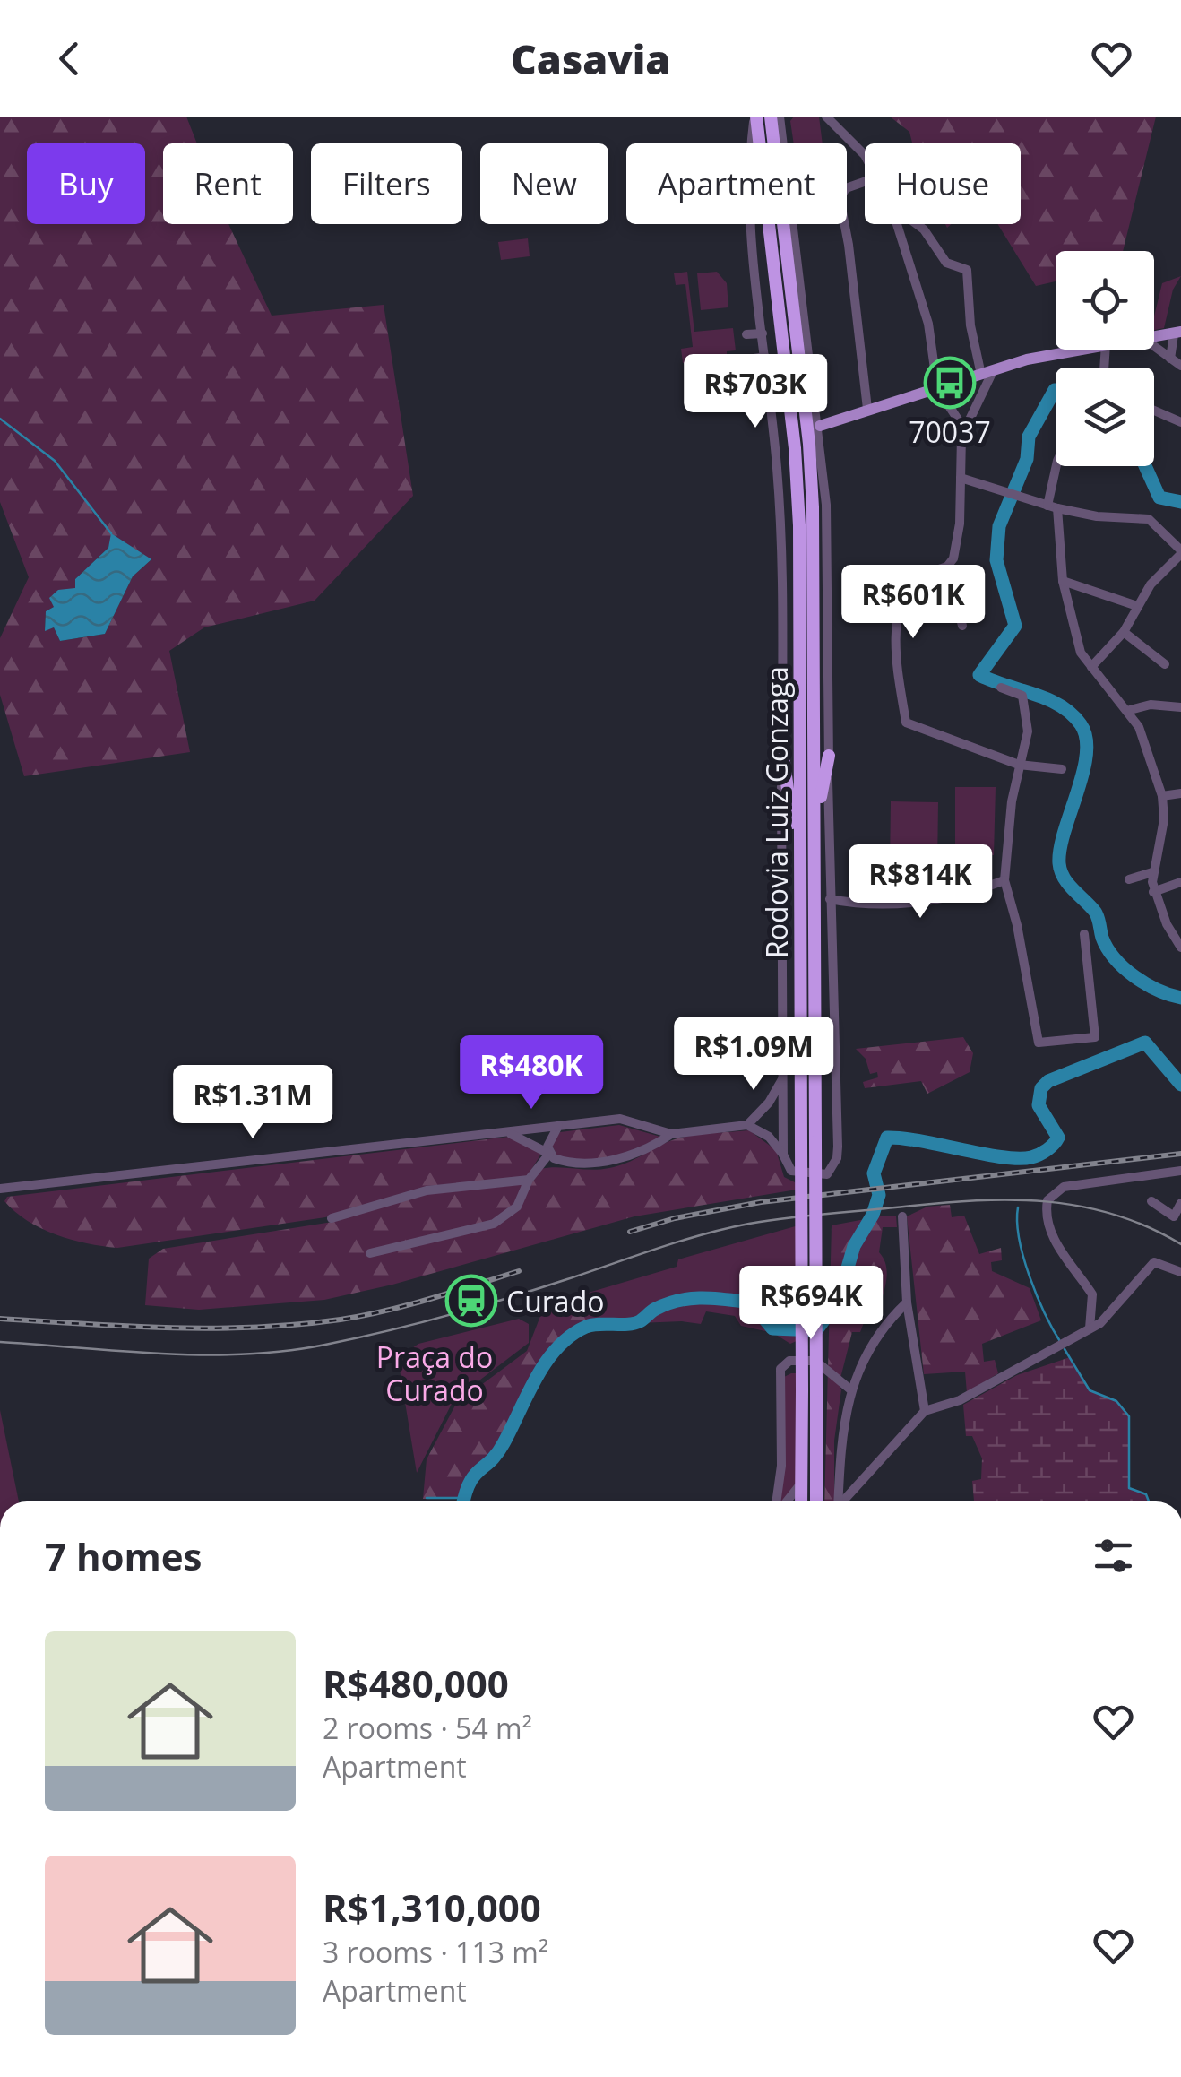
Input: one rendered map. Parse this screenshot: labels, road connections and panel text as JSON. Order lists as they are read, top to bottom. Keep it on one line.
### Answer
{"streets":{"highway":["Rodovia Luiz Gonzaga"]},"parks":["Praça do Curado"],"places":{"bus stop":["70037"],"station":["Curado"]},"page":{"header":"Casavia","chip":["Buy","Rent","Filters","New","Apartment","House"],"price":["R$703K","R$601K","R$814K","R$1.09M","R$480K","R$1.31M","R$694K"],"heading":"7 homes","list":[{"name":"R$480,000","note":"2 rooms · 54 m² · Apartment"},{"name":"R$1,310,000","note":"3 rooms · 113 m² · Apartment"}]}}
